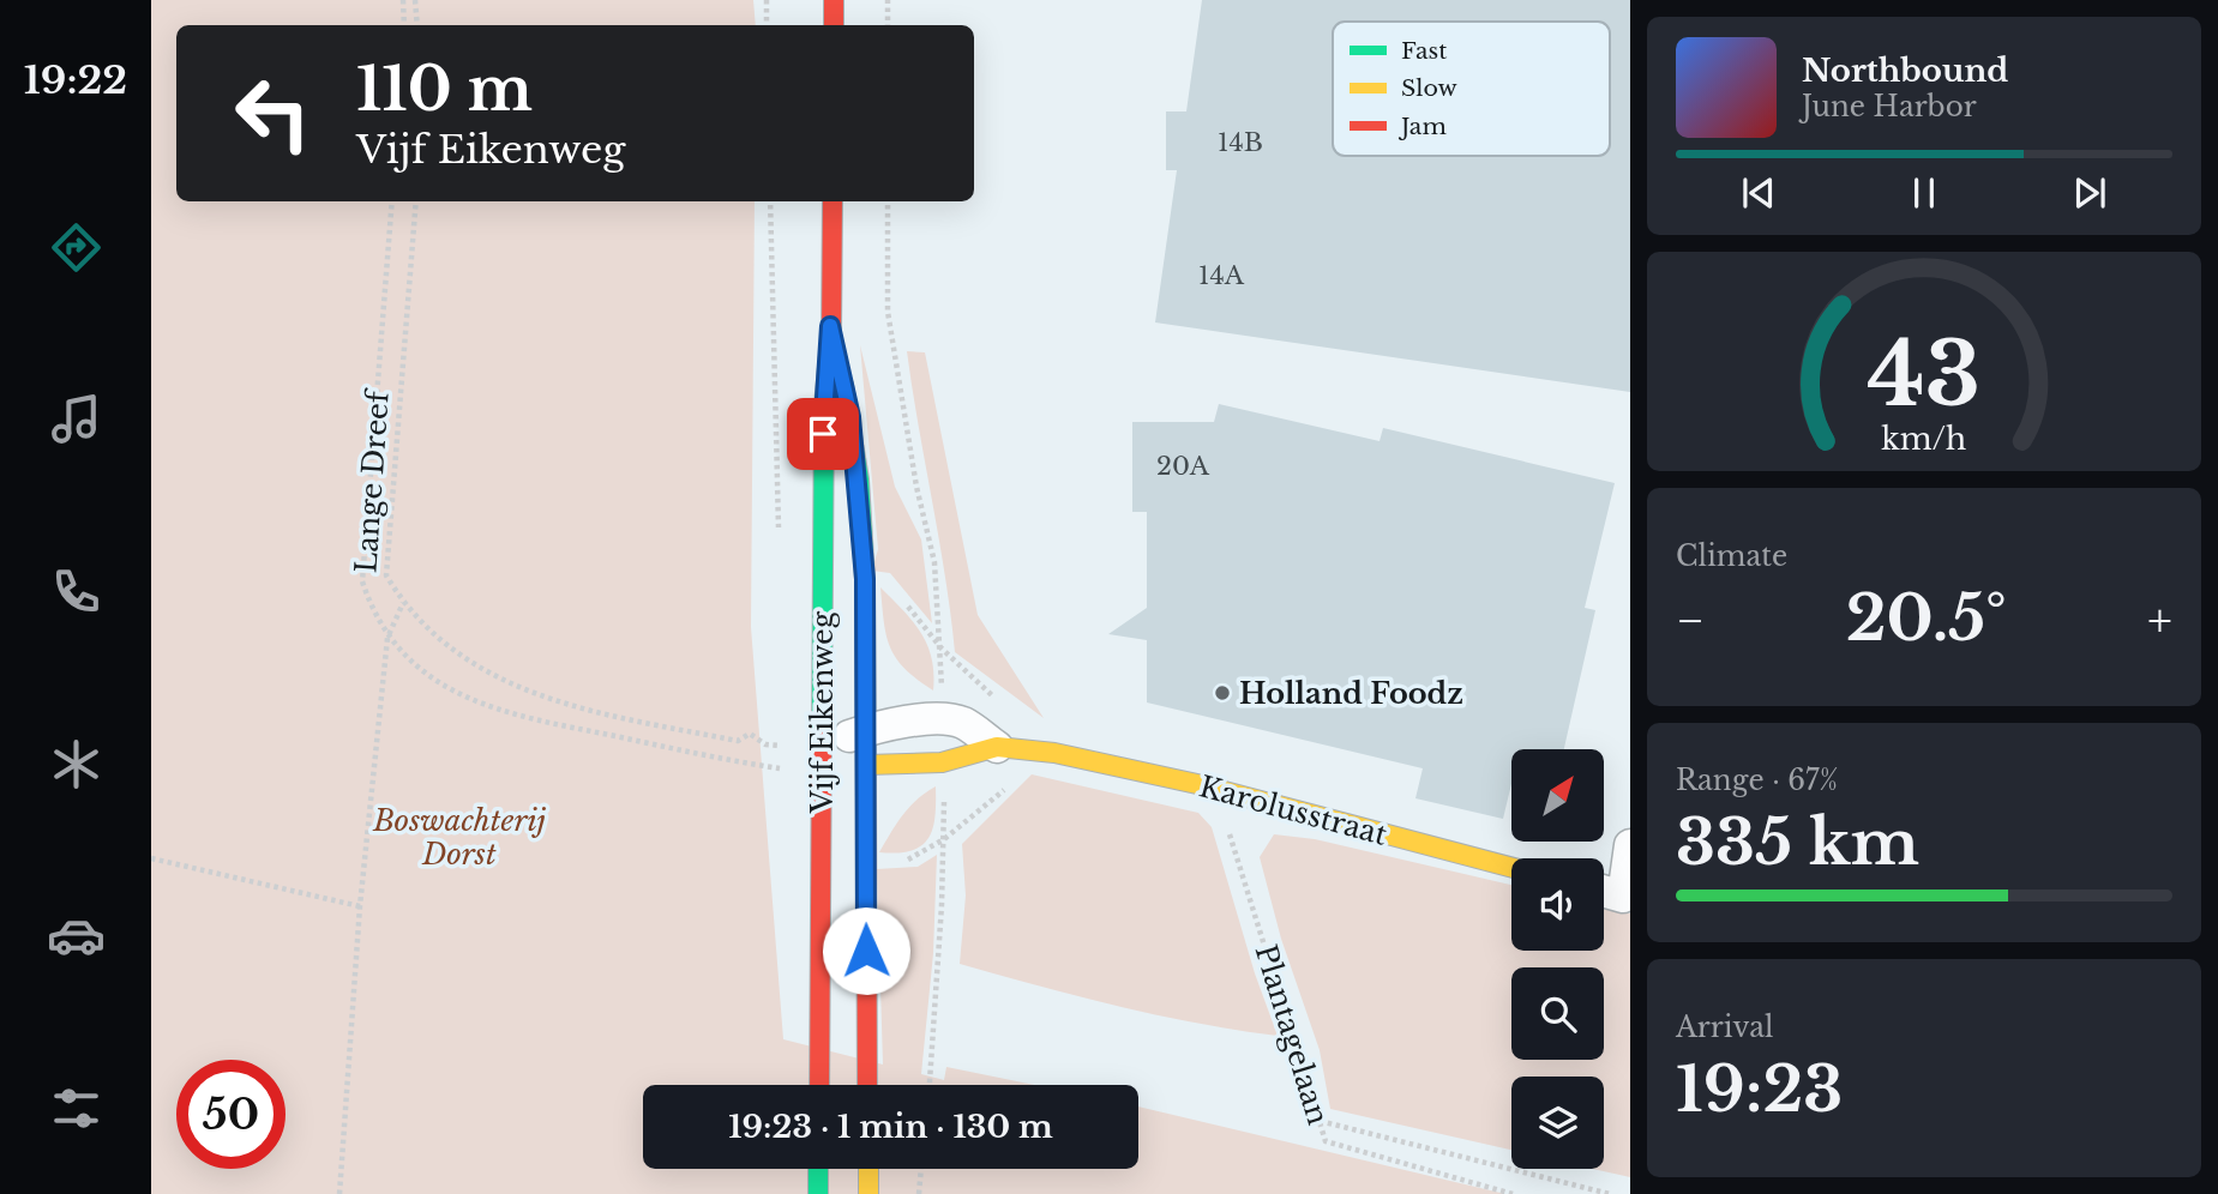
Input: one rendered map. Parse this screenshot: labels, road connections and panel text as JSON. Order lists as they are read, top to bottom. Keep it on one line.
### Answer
{"streets":{"main road":["Vijf Eikenweg","Karolusstraat"],"path":["Lange Dreef","Plantagelaan"]},"crossings":[["Vijf Eikenweg","Karolusstraat"],["Karolusstraat","Plantagelaan"]],"parks":["Boswachterij Dorst"],"places":["Holland Foodz"],"house_numbers":["14B","14A","20A"],"legend":["Fast","Slow","Jam"],"north":"top right","page":{"tabs":"19:22","turn":["110 m","Vijf Eikenweg"],"song":["Northbound","June Harbor"],"tile":["Climate",["Range · 67%","335 km"],["Arrival","19:23"]],"heat":["−","20.5°","+"],"limit":"50","trip":"19:23 · 1 min · 130 m","gauge":["43","km/h"]}}
